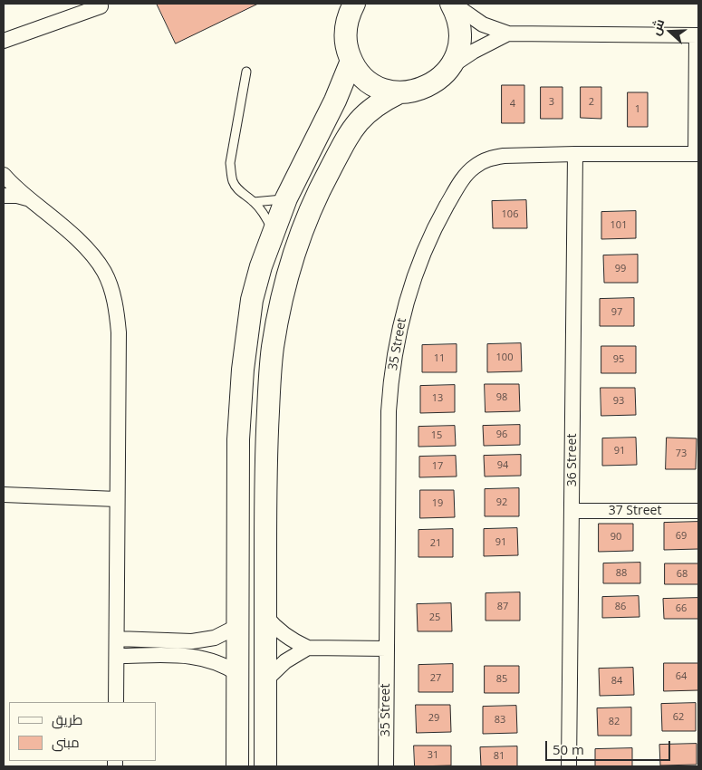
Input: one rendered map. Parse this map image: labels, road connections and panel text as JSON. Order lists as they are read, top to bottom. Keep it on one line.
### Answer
{"streets":{"street":["35 Street","36 Street","37 Street"]},"crossings":[["35 Street","36 Street"],["36 Street","37 Street"]],"house_numbers":["3","2","4","1","106","101","99","97","100","11","95","98","13","93","96","15","91","73","94","17","92","19","69","90","91","21","88","68","87","86","66","25","64","27","85","84","62","29","83","82","31","81"],"legend":["طريق","مبنى"],"scale_bar":"50 m","north":"left"}
